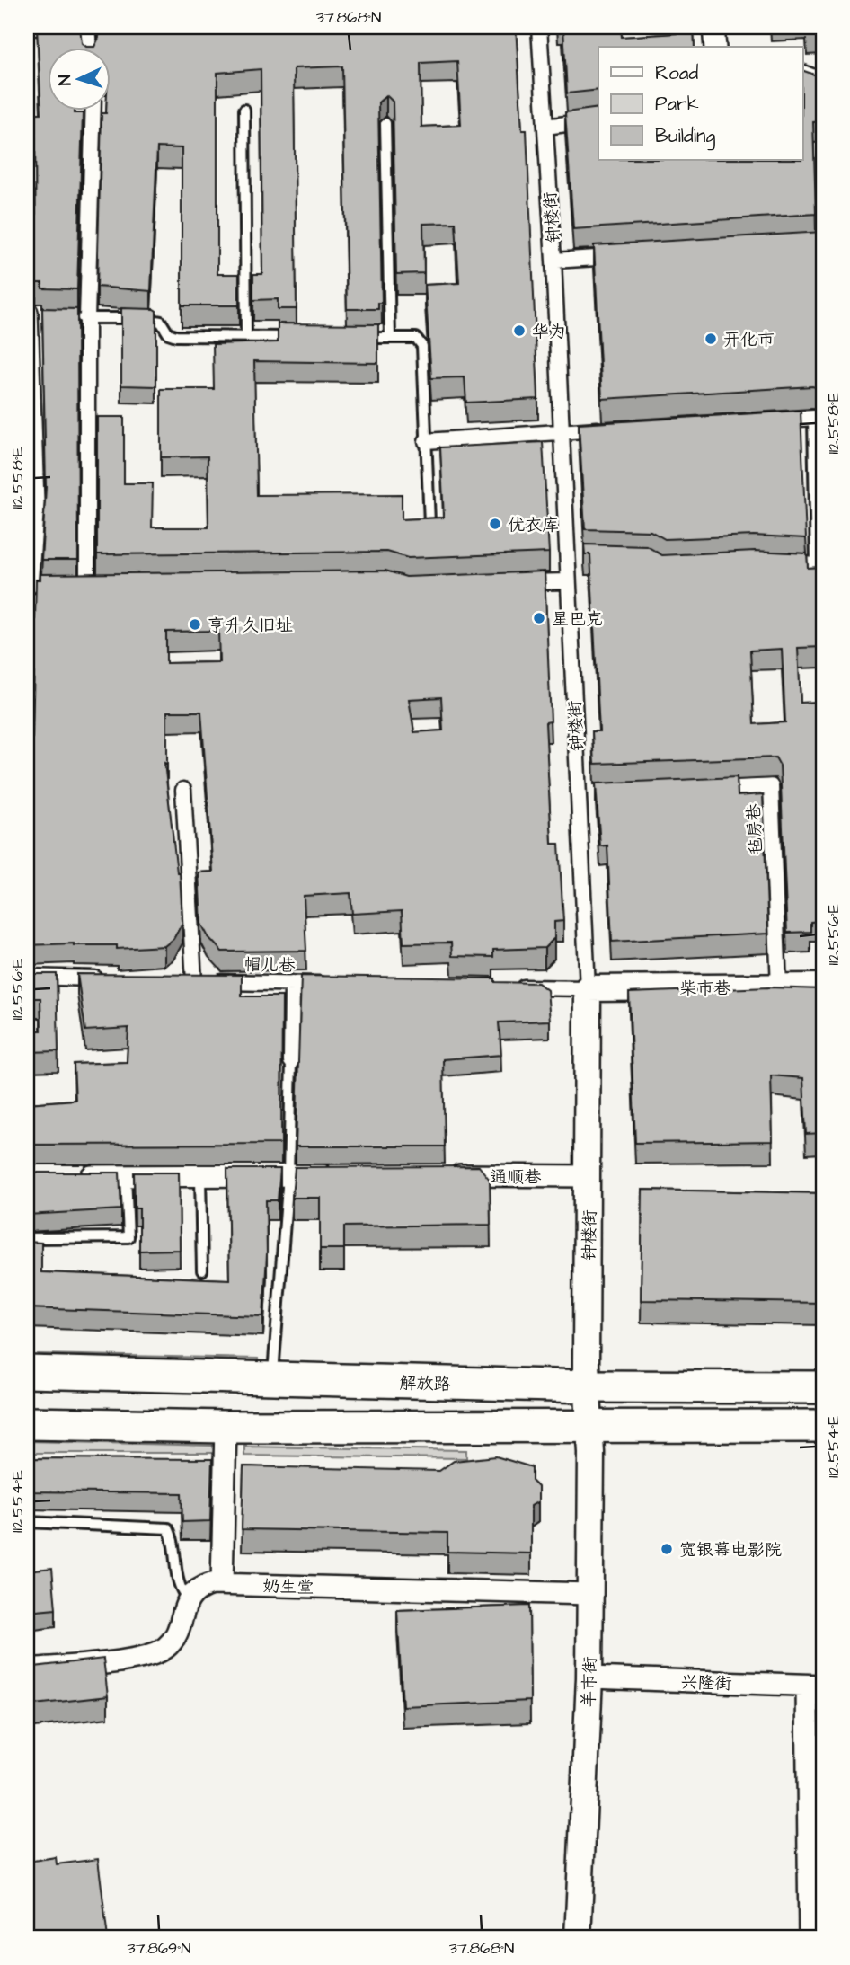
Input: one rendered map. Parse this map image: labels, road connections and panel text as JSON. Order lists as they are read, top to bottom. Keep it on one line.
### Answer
{"streets":{"main road":["解放路"],"street":["钟楼街","毡房巷","帽儿巷","柴市巷","通顺巷","奶生堂","羊市街","兴隆街"]},"crossings":[["钟楼街","柴市巷"],["钟楼街","通顺巷"],["钟楼街","解放路"],["钟楼街","羊市街"],["毡房巷","柴市巷"],["奶生堂","羊市街"],["羊市街","兴隆街"]],"places":["华为","开化市","优衣库","星巴克","亨升久旧址","宽银幕电影院"],"legend":["Road","Park","Building"],"north":"left","coordinates":["37.868°N","112.558°E","112.556°E","112.554°E","37.869°N"]}
